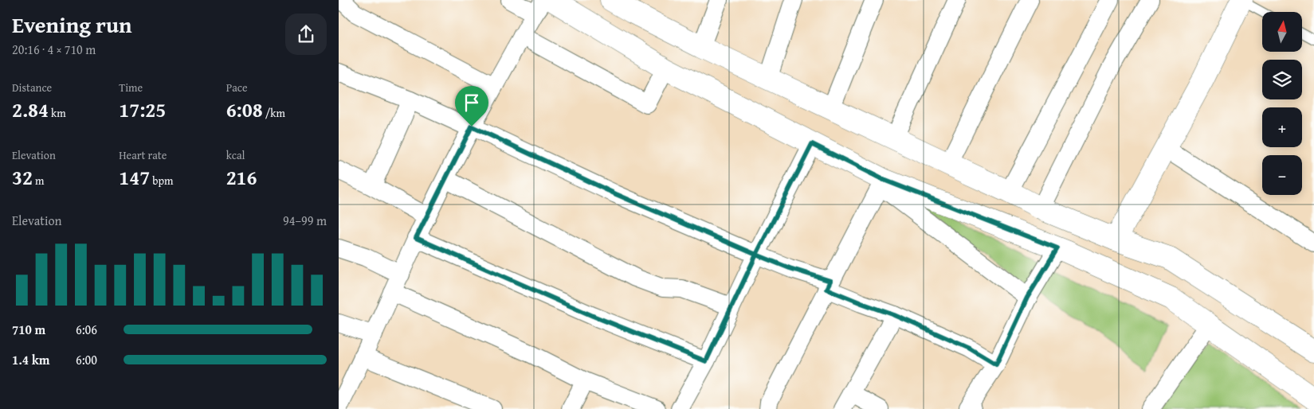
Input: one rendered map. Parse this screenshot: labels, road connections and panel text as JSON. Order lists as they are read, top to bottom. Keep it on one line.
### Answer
{"north":"top","page":{"heading":["Evening run","20:16 · 4 × 710 m"],"map_buttons":["+","−"],"stats":[["Distance","2.84 km"],["Time","17:25"],["Pace","6:08 /km"],["Elevation","32 m"],["Heart rate","147 bpm"],["kcal","216"]],"chart":["Elevation","94–99 m"],"list":[{"name":"710 m","note":"6:06"},{"name":"1.4 km","note":"6:00"}]}}
